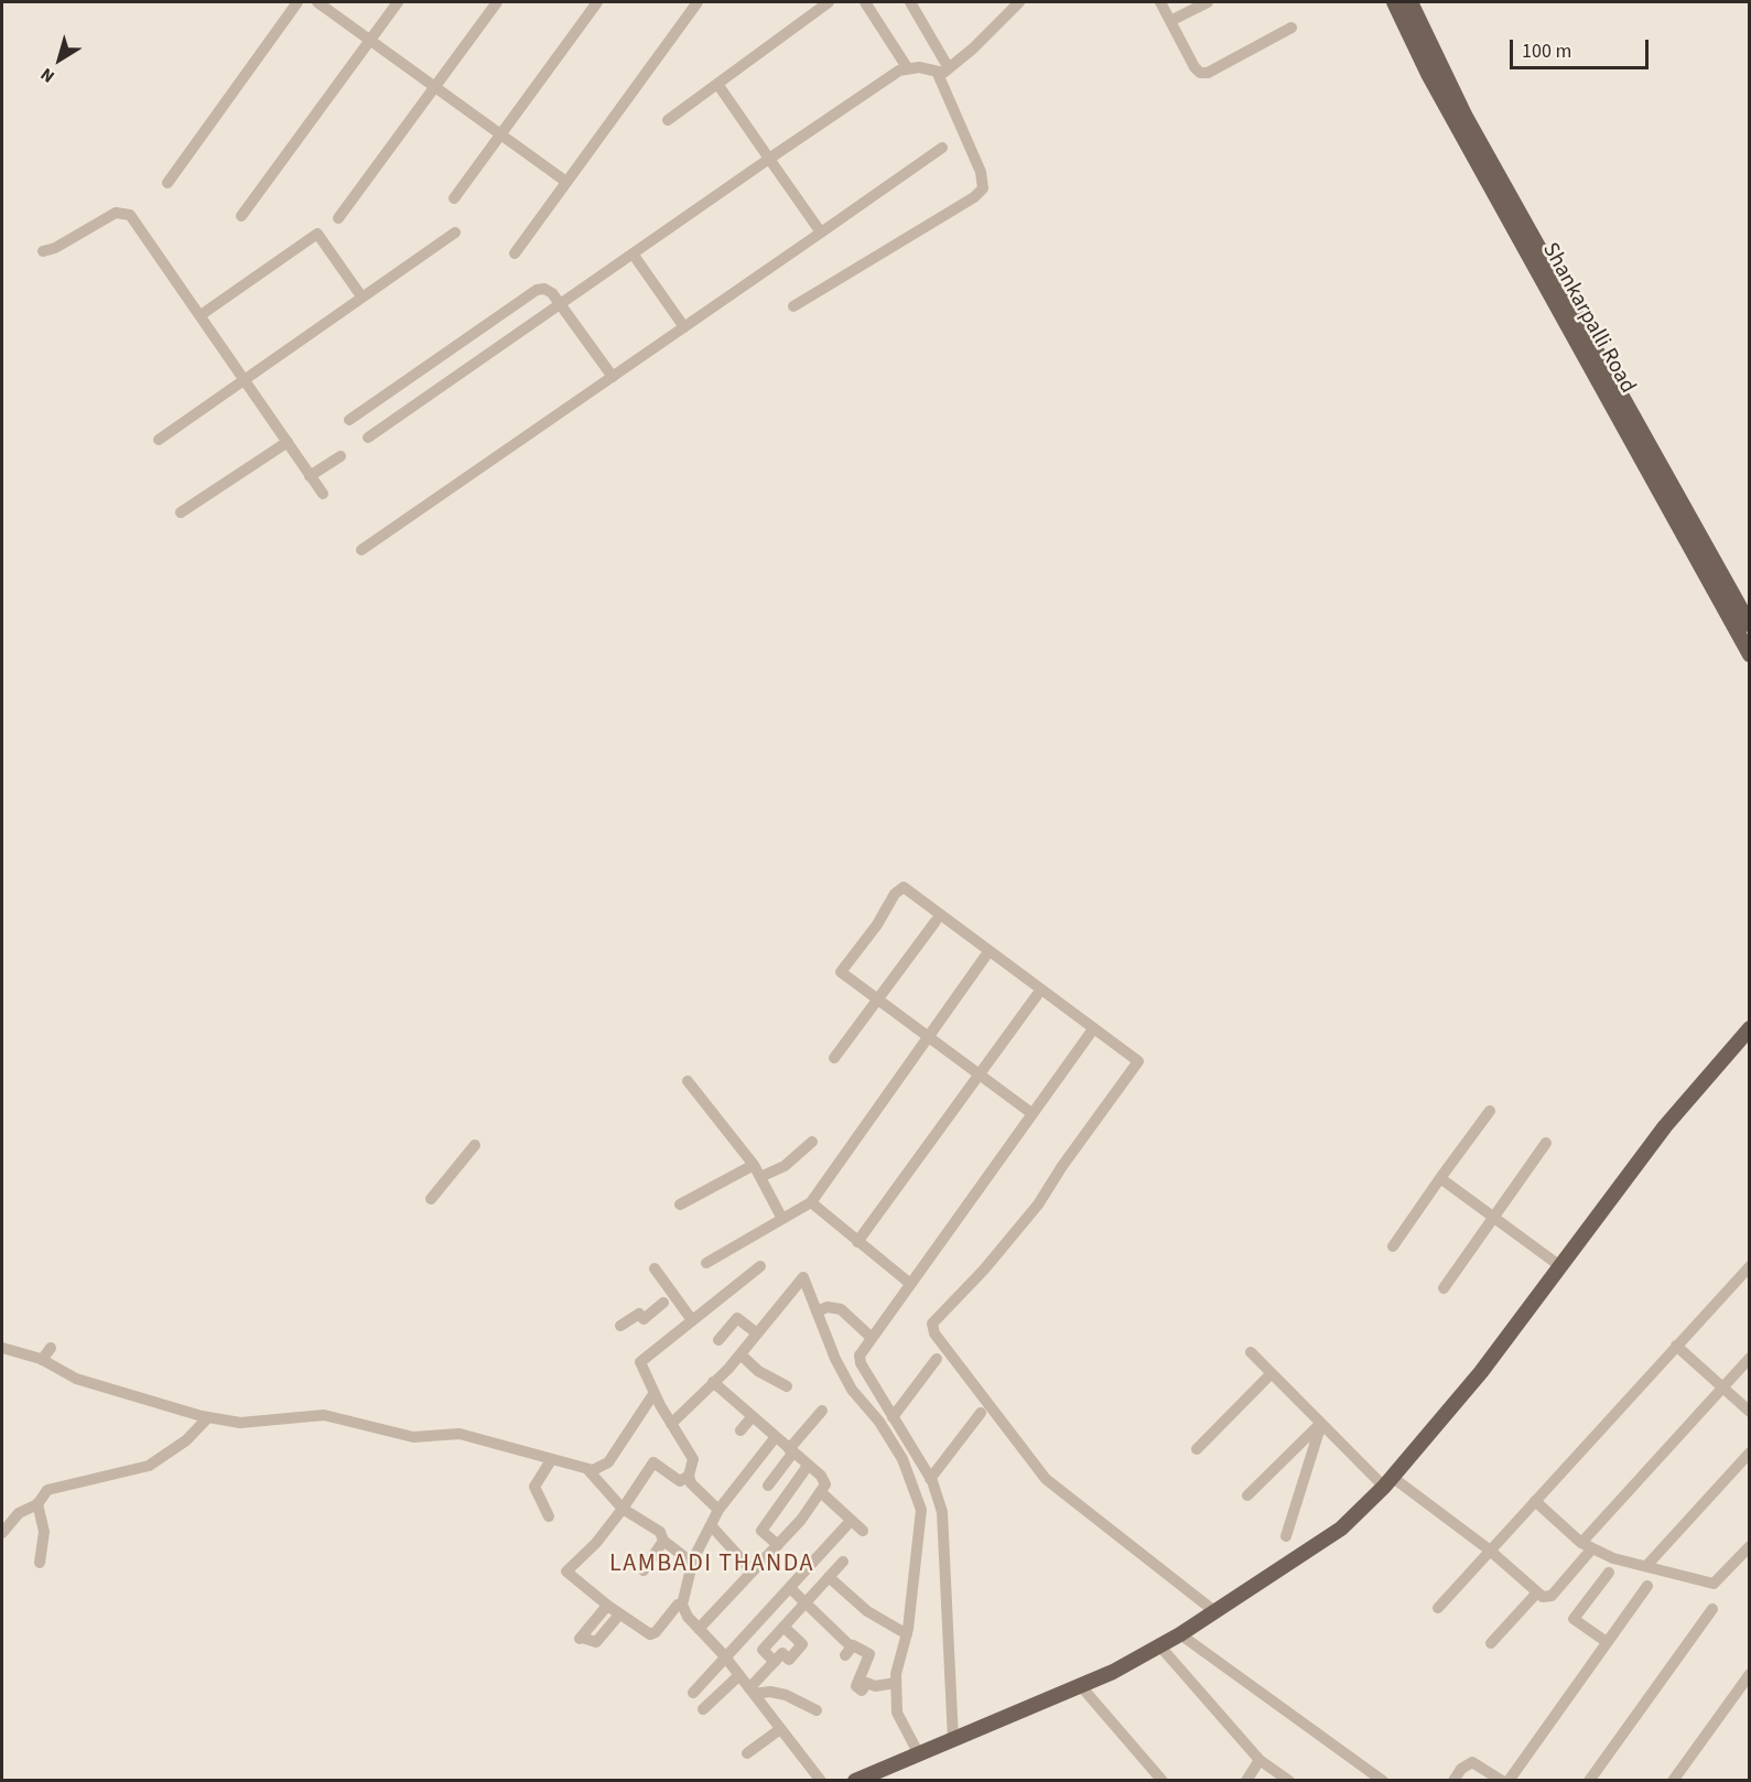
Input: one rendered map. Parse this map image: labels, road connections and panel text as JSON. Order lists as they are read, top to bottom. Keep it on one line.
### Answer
{"streets":{"main road":["Shankarpalli Road"]},"districts":["LAMBADI THANDA"],"scale_bar":"100 m","north":"bottom left"}
